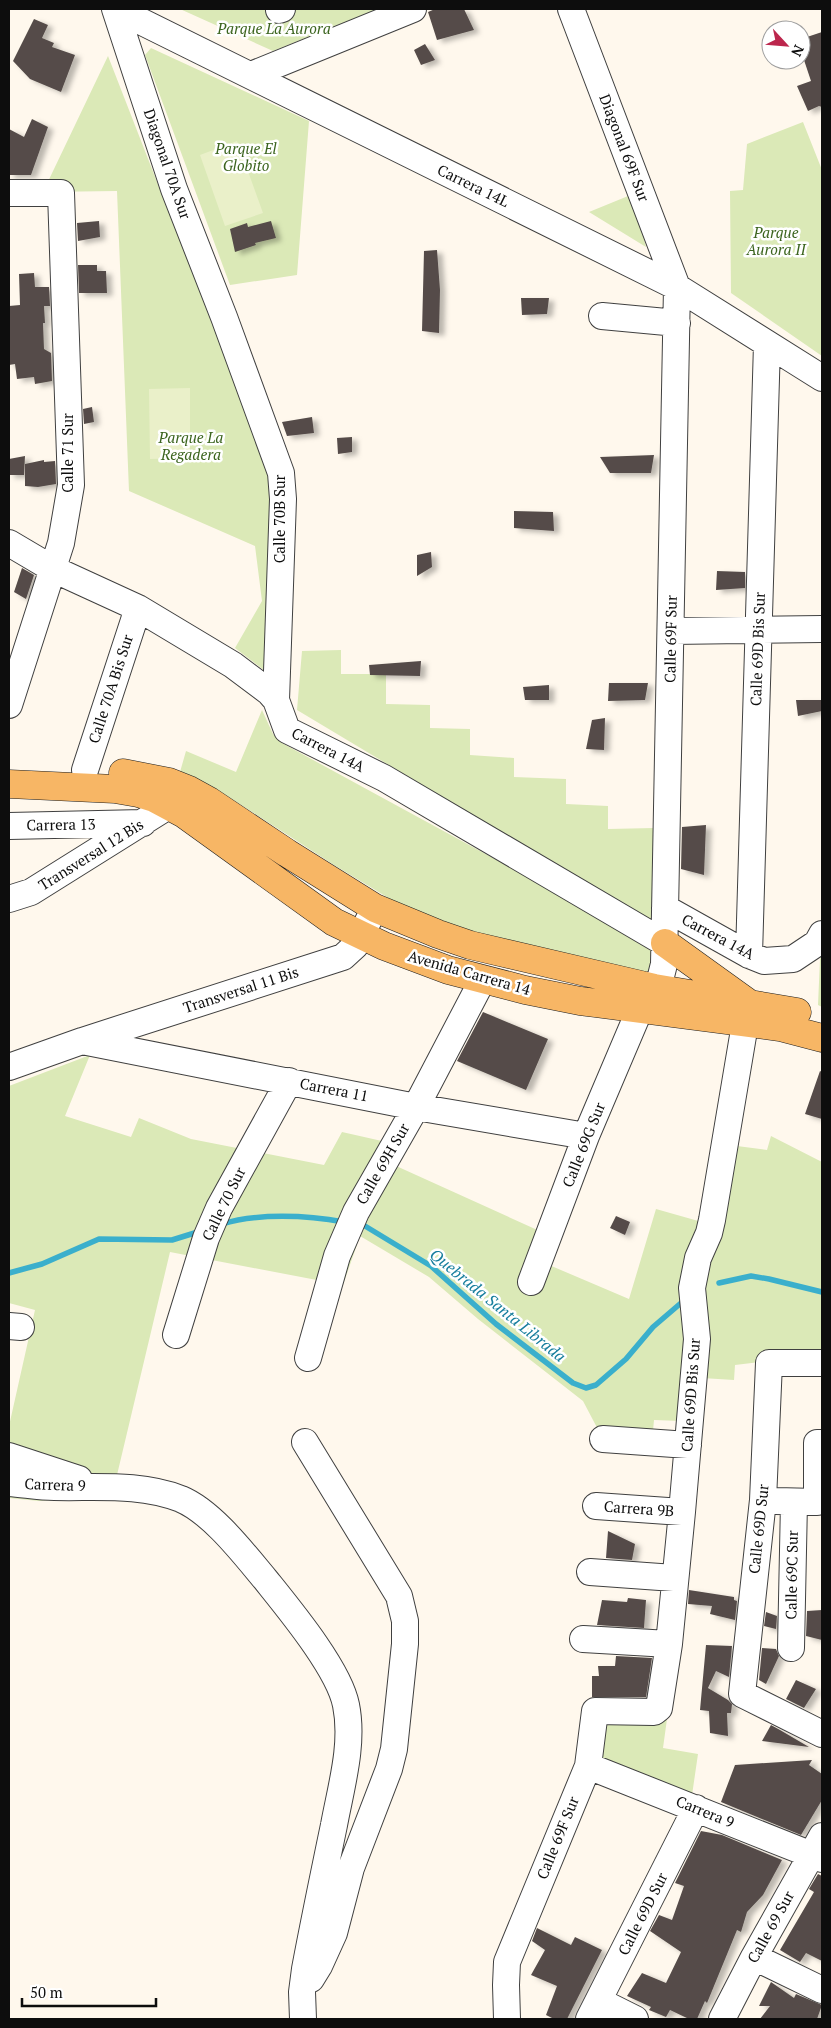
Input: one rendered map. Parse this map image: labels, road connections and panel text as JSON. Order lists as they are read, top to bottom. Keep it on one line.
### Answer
{"streets":{"main road":["Avenida Carrera 14"],"street":["Diagonal 69F Sur","Diagonal 70A Sur","Carrera 14L","Calle 71 Sur","Calle 70B Sur","Calle 69F Sur","Calle 69D Bis Sur","Calle 70A Bis Sur","Carrera 14A","Carrera 13","Transversal 12 Bis","Transversal 11 Bis","Carrera 11","Calle 69G Sur","Calle 69H Sur","Calle 70 Sur","Carrera 9","Carrera 9B","Calle 69D Sur","Calle 69C Sur","Calle 69 Sur"]},"crossings":[["Diagonal 69F Sur","Carrera 14L"],["Diagonal 69F Sur","Calle 69F Sur"],["Diagonal 70A Sur","Carrera 14L"],["Diagonal 70A Sur","Calle 70B Sur"],["Carrera 14L","Calle 69F Sur"],["Carrera 14L","Calle 69D Bis Sur"],["Calle 71 Sur","Carrera 14A"],["Calle 70B Sur","Carrera 14A"],["Calle 69F Sur","Calle 69D Bis Sur"],["Calle 69F Sur","Carrera 14A"],["Calle 69F Sur","Avenida Carrera 14"],["Calle 69F Sur","Calle 69G Sur"],["Calle 69F Sur","Carrera 9"],["Calle 69D Bis Sur","Carrera 14A"],["Calle 69D Bis Sur","Avenida Carrera 14"],["Calle 69D Bis Sur","Carrera 9B"],["Calle 70A Bis Sur","Carrera 14A"],["Calle 70A Bis Sur","Avenida Carrera 14"],["Carrera 13","Transversal 12 Bis"],["Transversal 12 Bis","Avenida Carrera 14"],["Avenida Carrera 14","Transversal 11 Bis"],["Avenida Carrera 14","Calle 69G Sur"],["Avenida Carrera 14","Calle 69H Sur"],["Transversal 11 Bis","Carrera 11"],["Carrera 11","Calle 69G Sur"],["Carrera 11","Calle 69H Sur"],["Carrera 11","Calle 70 Sur"],["Carrera 9","Calle 69D Sur"],["Carrera 9","Calle 69 Sur"]],"water":["Quebrada Santa Librada"],"parks":["Parque La Aurora","Parque El Globito","Parque Aurora II","Parque La Regadera"],"scale_bar":"50 m","north":"bottom right"}
